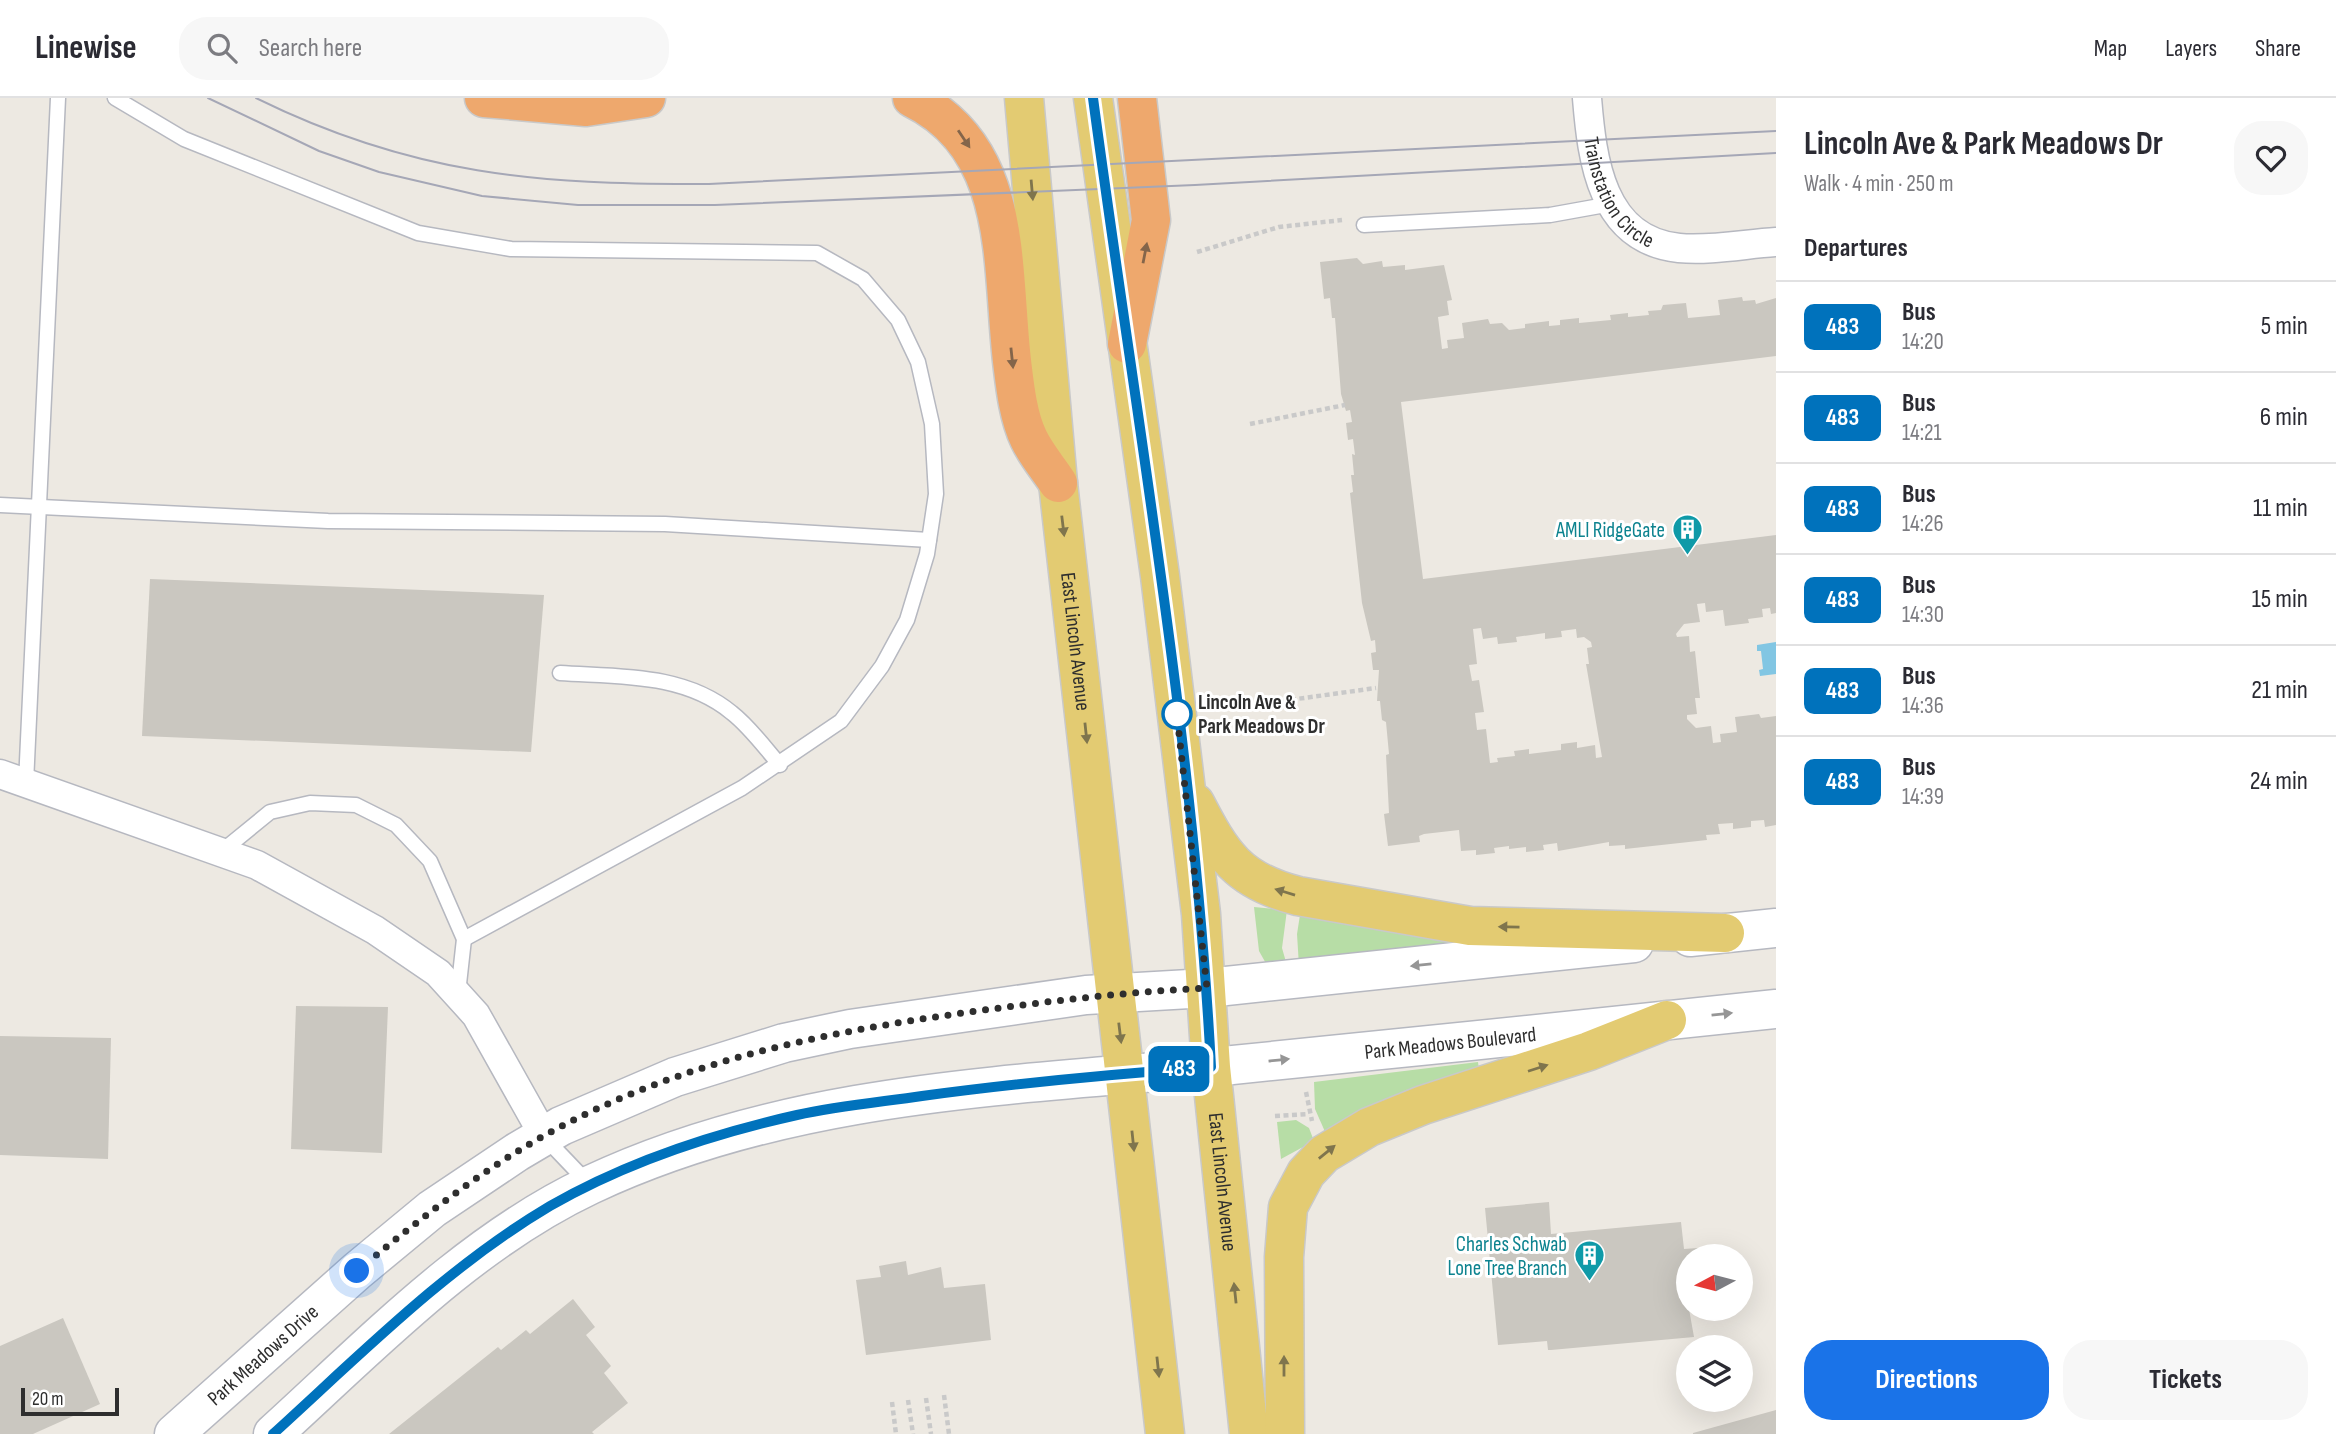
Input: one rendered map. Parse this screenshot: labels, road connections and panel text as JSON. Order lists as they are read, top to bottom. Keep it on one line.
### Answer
{"streets":{"main road":["East Lincoln Avenue","Park Meadows Boulevard","Park Meadows Drive"],"street":["Trainstation Circle"]},"crossings":[["East Lincoln Avenue","Park Meadows Boulevard"],["East Lincoln Avenue","Park Meadows Drive"]],"places":{"building":["AMLI RidgeGate","Charles Schwab Lone Tree Branch"],"other":["Lincoln Ave & Park Meadows Dr"]},"lines":["bus line 483"],"scale_bar":"20 m","north":"left","page":{"header":"Linewise","search":"Search here","nav":["Map","Layers","Share"],"on_map":"483","heading":[["Lincoln Ave & Park Meadows Dr","Walk · 4 min · 250 m"],"Departures"],"list":[{"mark":"483","name":"Bus","note":"14:20","value":"5 min"},{"mark":"483","name":"Bus","note":"14:21","value":"6 min"},{"mark":"483","name":"Bus","note":"14:26","value":"11 min"},{"mark":"483","name":"Bus","note":"14:30","value":"15 min"},{"mark":"483","name":"Bus","note":"14:36","value":"21 min"},{"mark":"483","name":"Bus","note":"14:39","value":"24 min"}],"buttons":["Directions","Tickets"],"scale":"20 m"}}
